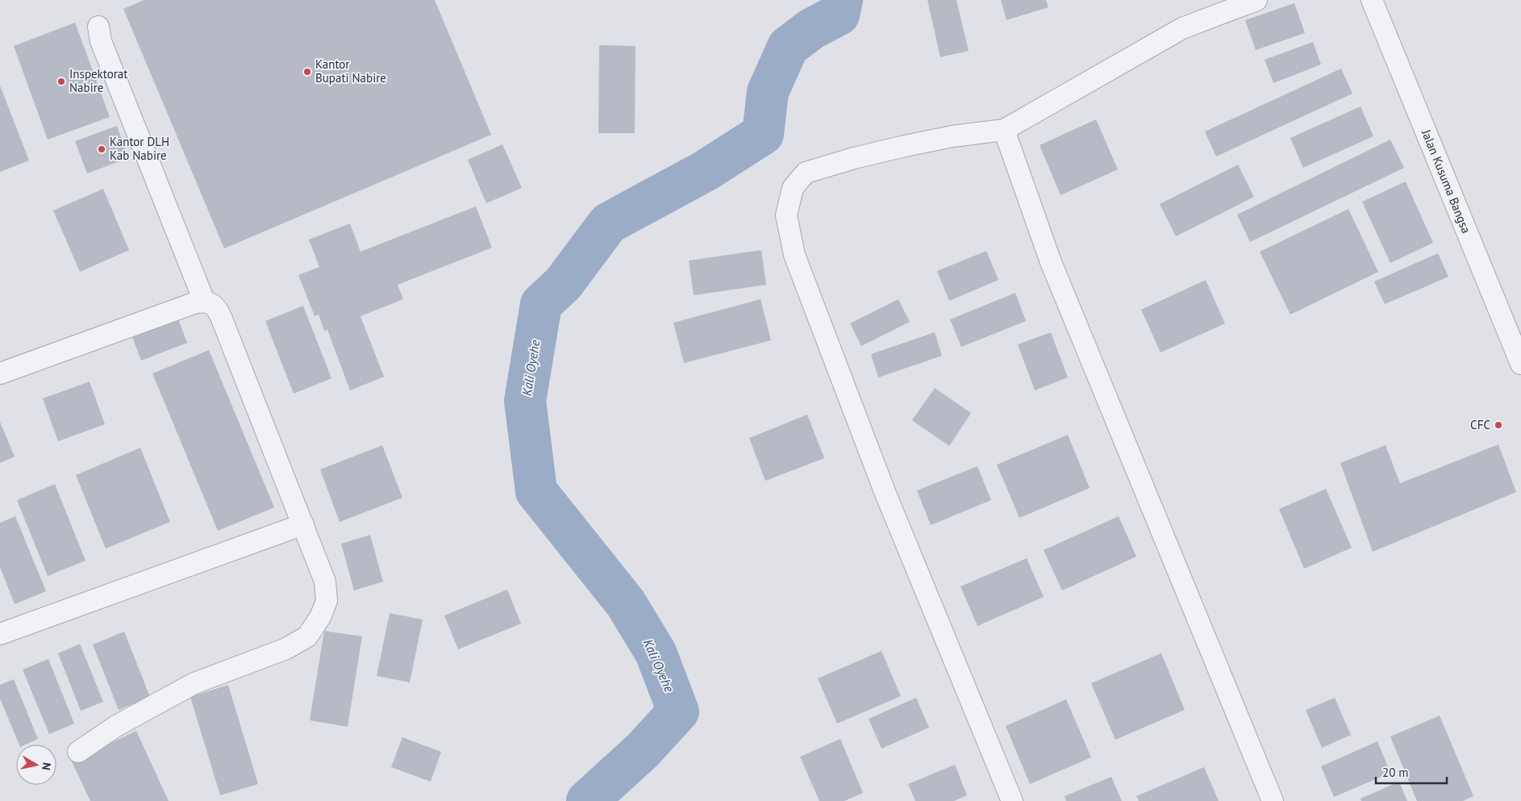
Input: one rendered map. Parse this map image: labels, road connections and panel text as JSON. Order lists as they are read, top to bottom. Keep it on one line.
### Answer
{"streets":{"street":["Jalan Kusuma Bangsa"]},"water":["Kali Oyehe"],"places":["Kantor Bupati Nabire","Inspektorat Nabire","Kantor DLH Kab Nabire","CFC"],"scale_bar":"20 m","north":"right"}
